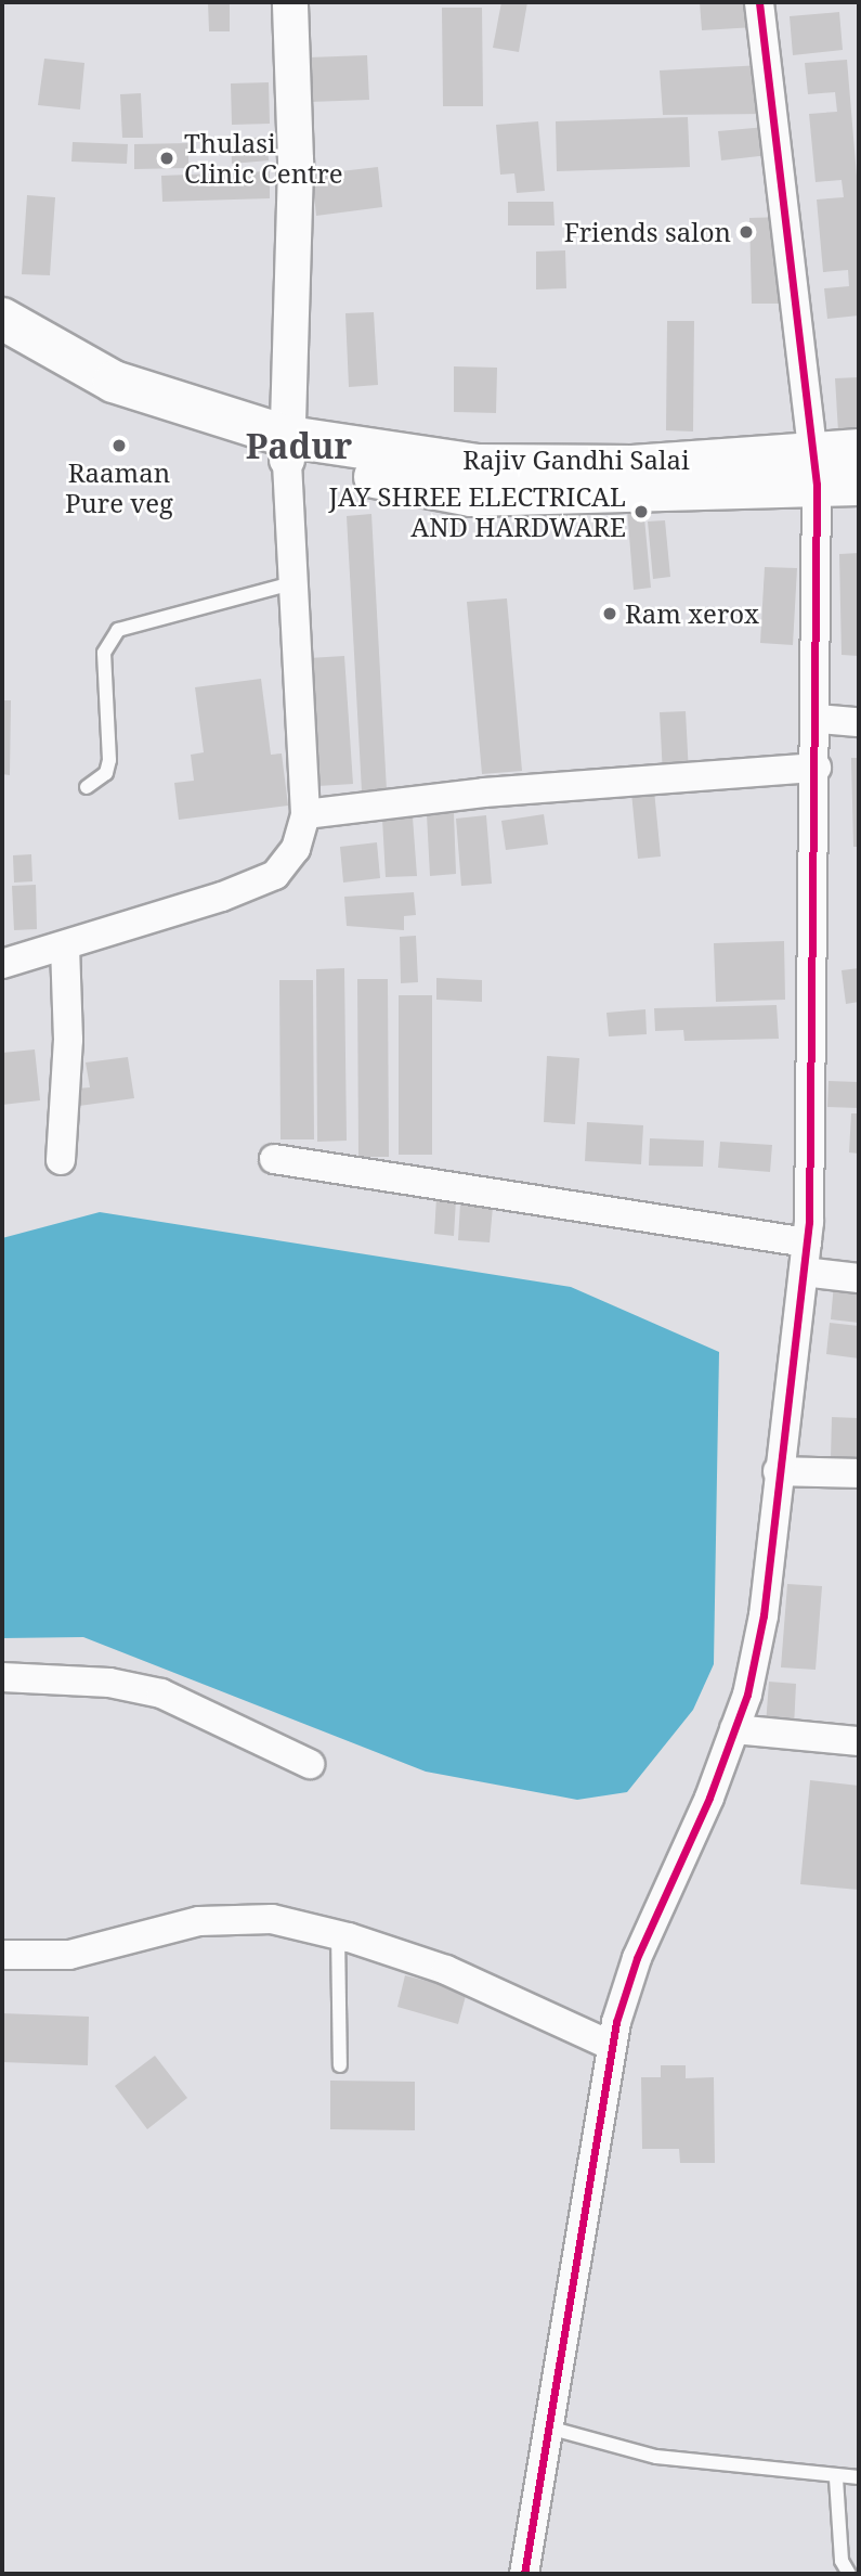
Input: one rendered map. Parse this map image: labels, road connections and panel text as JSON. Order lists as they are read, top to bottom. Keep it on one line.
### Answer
{"streets":{"main road":["Rajiv Gandhi Salai"]},"districts":["Padur"],"places":["Thulasi Clinic Centre","Friends salon","Raaman Pure veg","JAY SHREE ELECTRICAL AND HARDWARE","Ram xerox"]}
